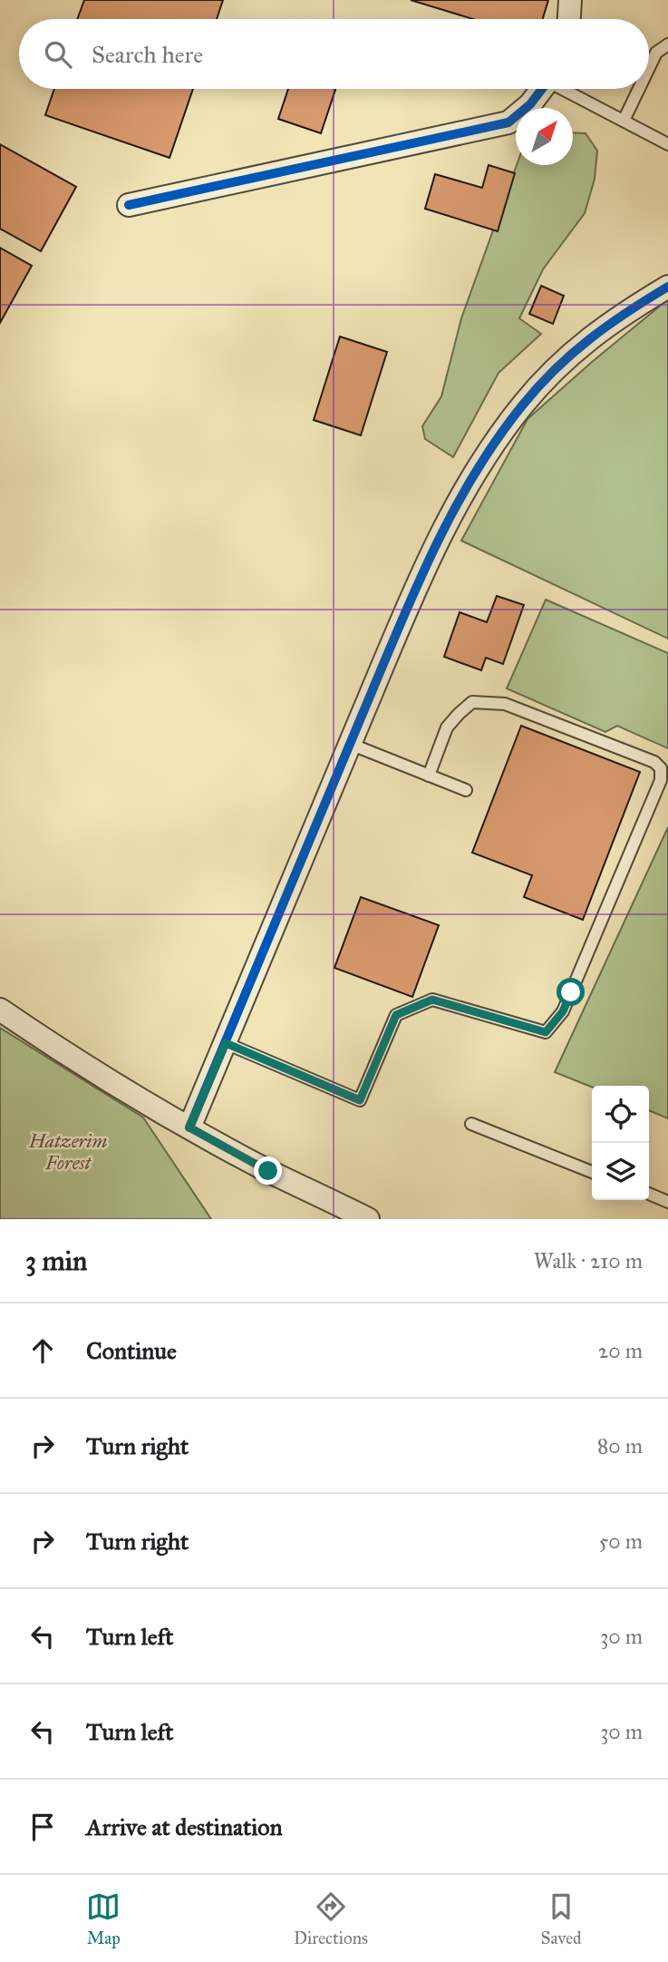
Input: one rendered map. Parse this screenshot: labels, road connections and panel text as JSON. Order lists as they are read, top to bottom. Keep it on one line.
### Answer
{"parks":["Hatzerim Forest"],"north":"top right","page":{"search":"Search here","heading":["3 min","Walk · 210 m"],"list":[["Continue","20 m"],["Turn right","80 m"],["Turn right","50 m"],["Turn left","30 m"],["Turn left","30 m"],"Arrive at destination"],"nav":["Map","Directions","Saved"]}}
